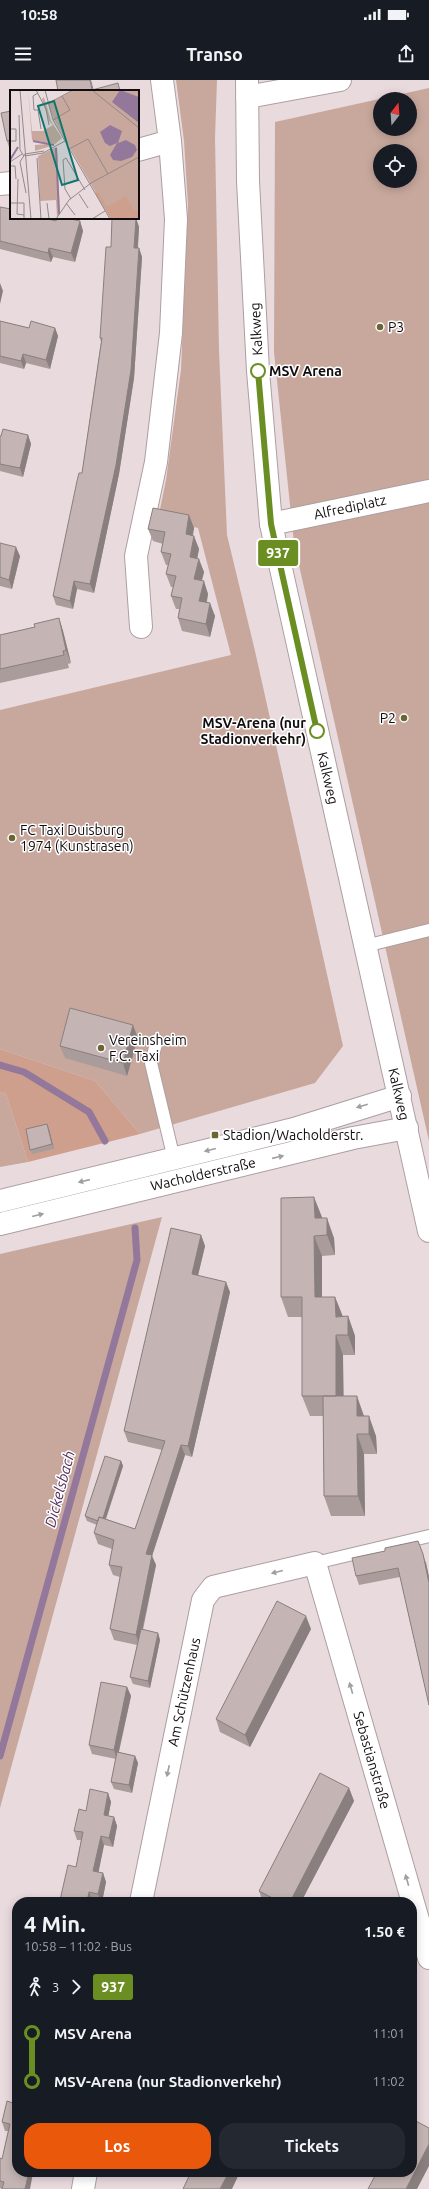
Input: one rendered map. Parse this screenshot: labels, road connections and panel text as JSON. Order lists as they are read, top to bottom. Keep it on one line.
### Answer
{"streets":{"street":["Kalkweg","Alfrediplatz","Wacholderstraße","Am Schützenhaus","Sebastianstraße"]},"crossings":[["Kalkweg","Alfrediplatz"],["Kalkweg","Wacholderstraße"],["Am Schützenhaus","Sebastianstraße"]],"one_way":["Am Schützenhaus","Sebastianstraße"],"water":["Dickelsbach"],"places":{"other":["P3","MSV Arena","P2","MSV-Arena (nur Stadionverkehr)","FC Taxi Duisburg 1974 (Kunstrasen)","Vereinsheim F.C. Taxi"],"transit":["Stadion/Wacholderstr."]},"lines":["bus line 937"],"north":"top","page":{"status":"10:58","header":"Transo","on_map":"937","heading":["4 Min.","10:58 – 11:02 · Bus","1.50 €"],"legs":["3","937"],"list":[{"name":"MSV Arena","value":"11:01"},{"name":"MSV-Arena (nur Stadionverkehr)","value":"11:02"}],"buttons":["Los","Tickets"]}}
